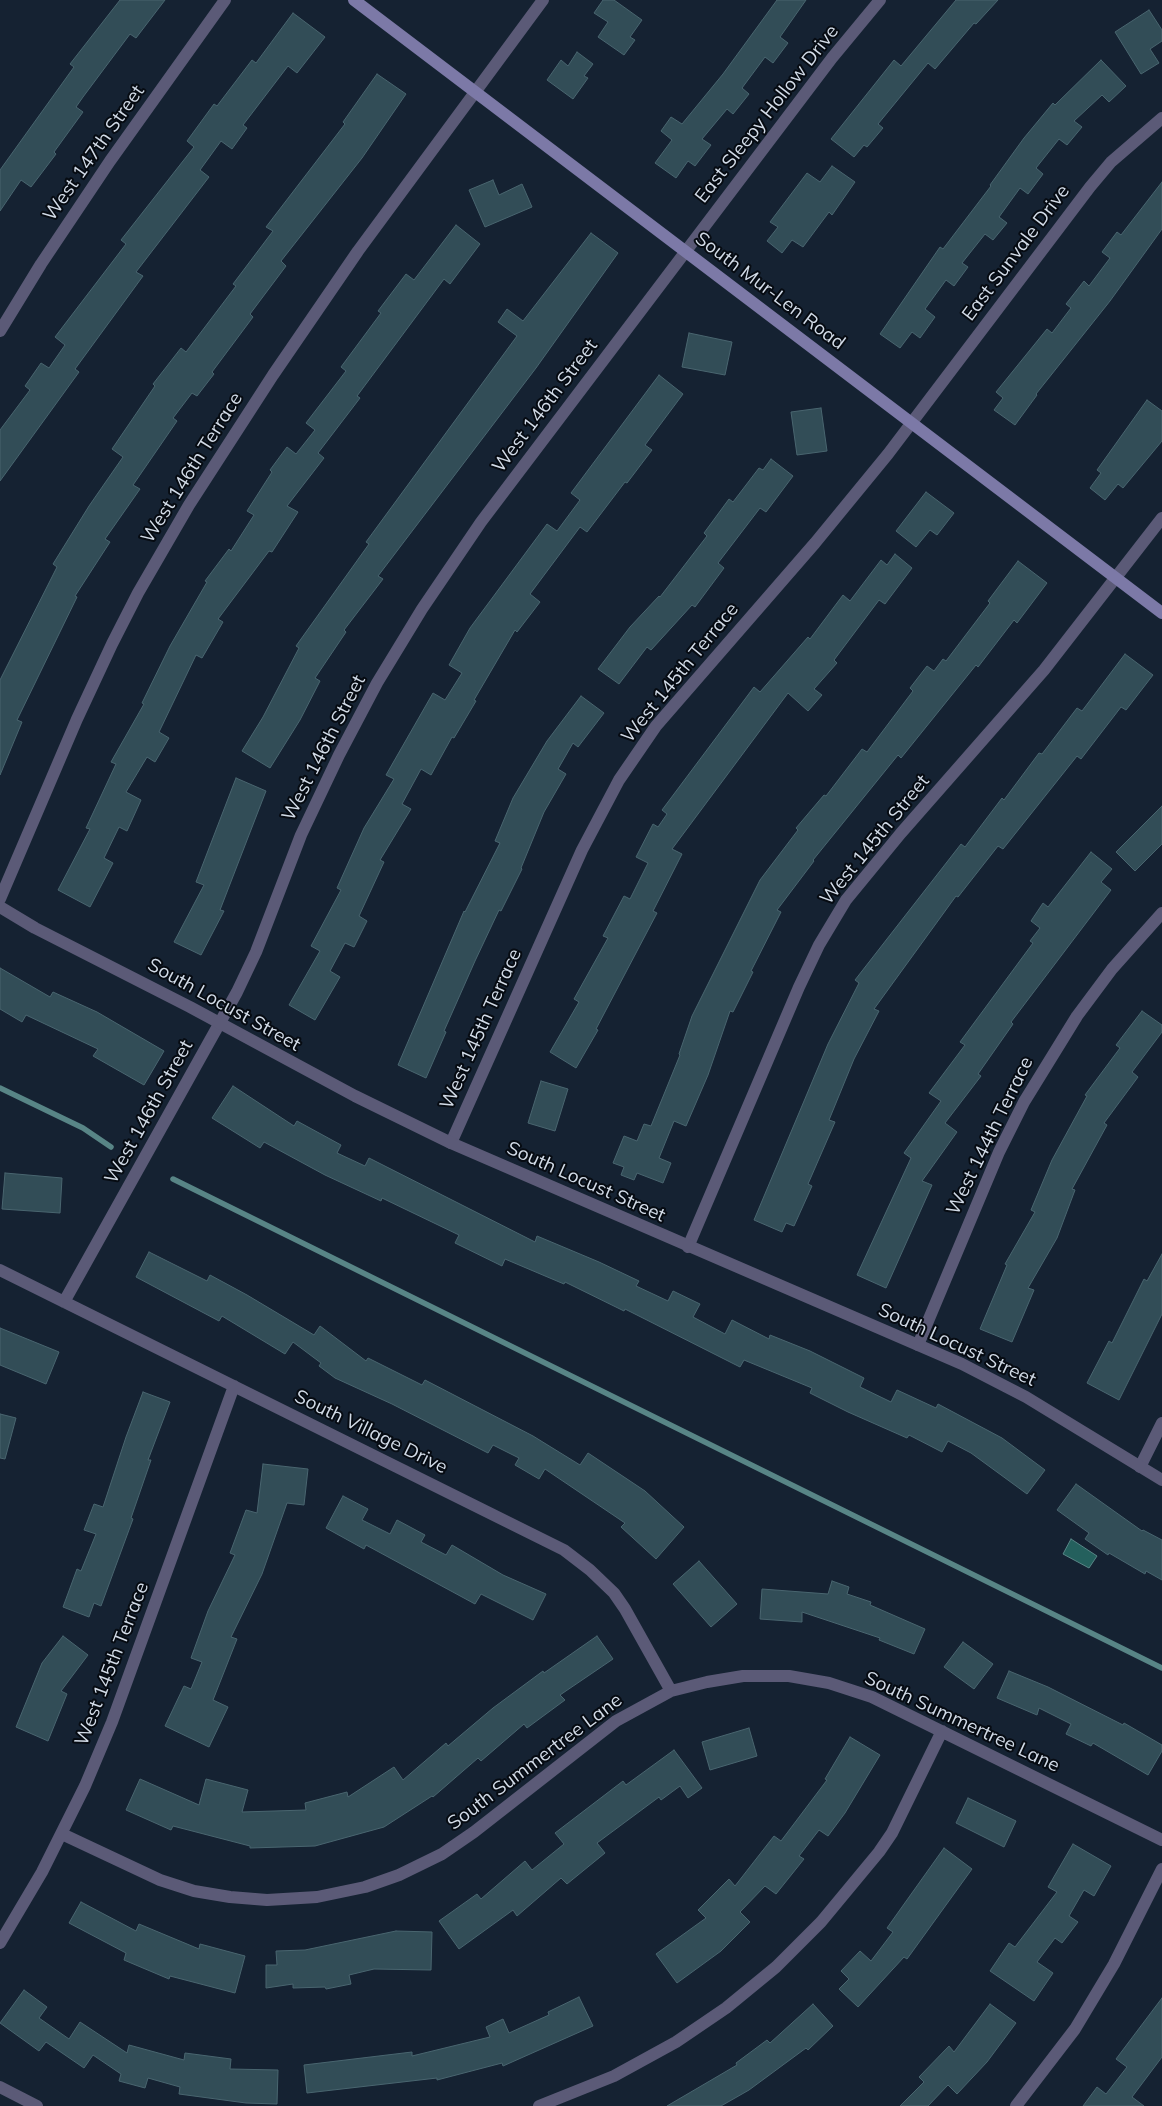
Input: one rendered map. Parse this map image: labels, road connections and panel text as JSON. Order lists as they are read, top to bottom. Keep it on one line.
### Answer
{"streets":{"main road":["South Mur-Len Road"],"street":["East Sleepy Hollow Drive","West 147th Street","East Sunvale Drive","West 146th Street","West 146th Terrace","West 145th Terrace","West 145th Street","South Locust Street","West 144th Terrace","South Village Drive","South Summertree Lane"]},"crossings":[["East Sleepy Hollow Drive","South Mur-Len Road"],["East Sleepy Hollow Drive","West 146th Street"],["East Sunvale Drive","South Mur-Len Road"],["East Sunvale Drive","West 145th Terrace"],["South Mur-Len Road","West 146th Street"],["South Mur-Len Road","West 146th Terrace"],["South Mur-Len Road","West 145th Terrace"],["South Mur-Len Road","West 145th Street"],["West 146th Street","South Locust Street"],["West 146th Street","South Village Drive"],["West 145th Terrace","South Locust Street"],["West 145th Terrace","South Village Drive"],["West 145th Terrace","South Summertree Lane"],["West 145th Street","South Locust Street"],["South Locust Street","West 144th Terrace"],["South Village Drive","South Summertree Lane"]]}
